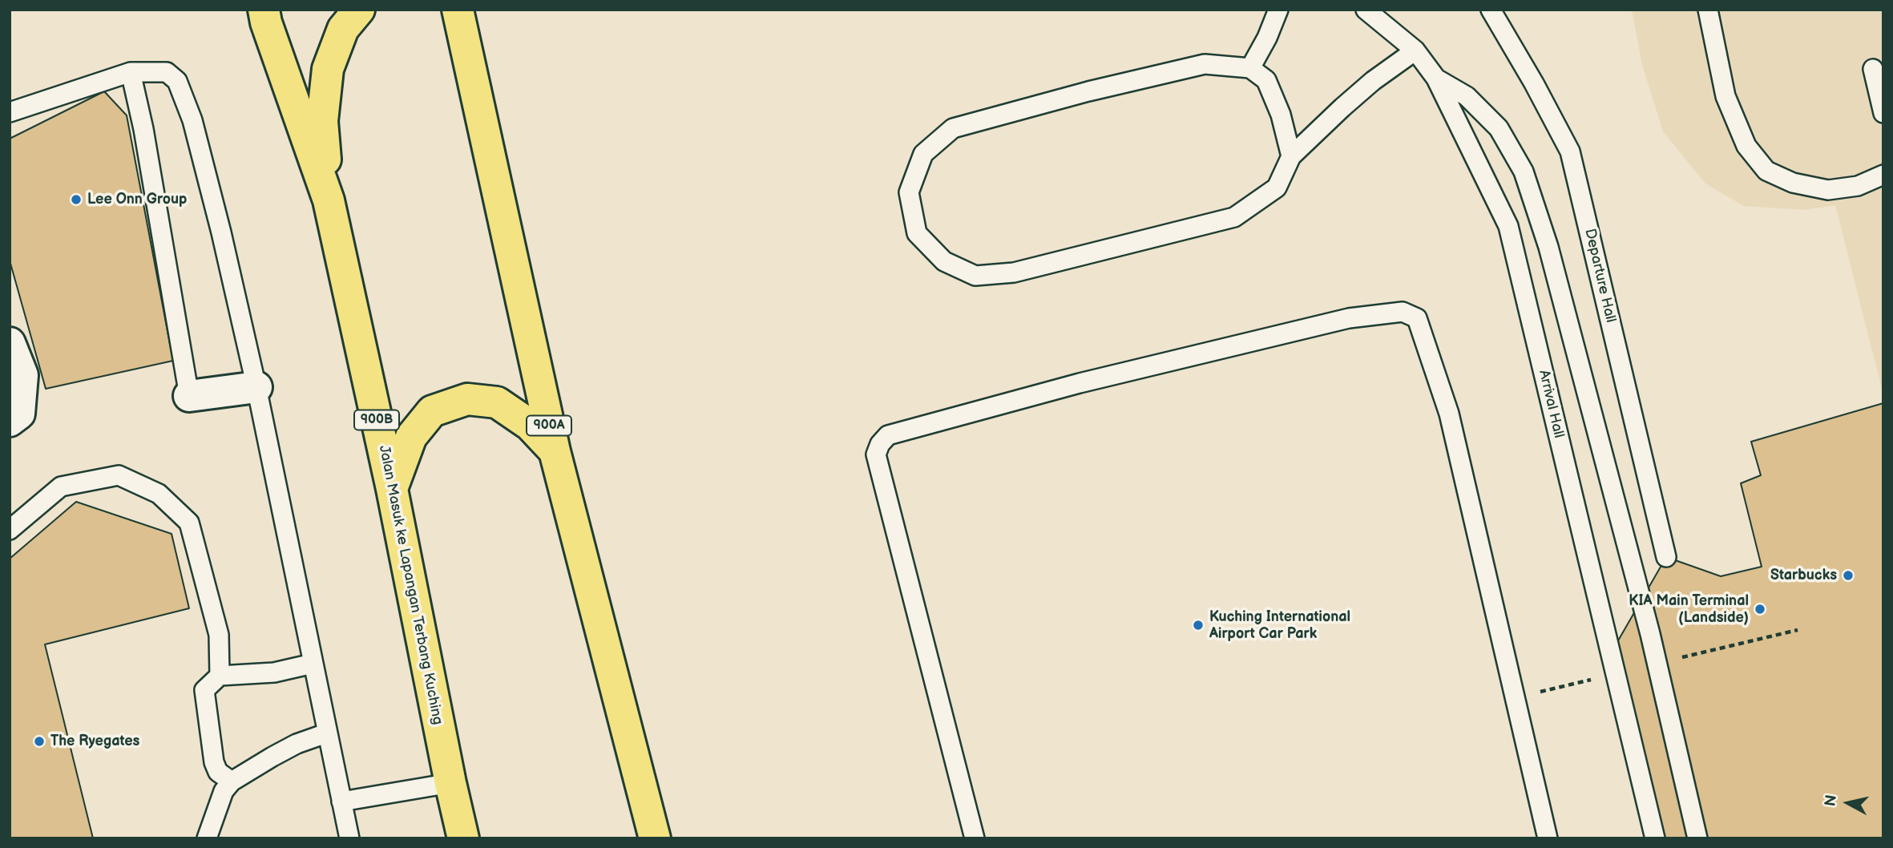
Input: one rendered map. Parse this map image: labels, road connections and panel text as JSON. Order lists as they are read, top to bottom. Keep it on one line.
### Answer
{"streets":{"highway":["900B","900A","Jalan Masuk ke Lapangan Terbang Kuching"],"lane":["Departure Hall","Arrival Hall"]},"places":["Lee Onn Group","Starbucks","KIA Main Terminal (Landside)","Kuching International Airport Car Park","The Ryegates"],"north":"left"}
